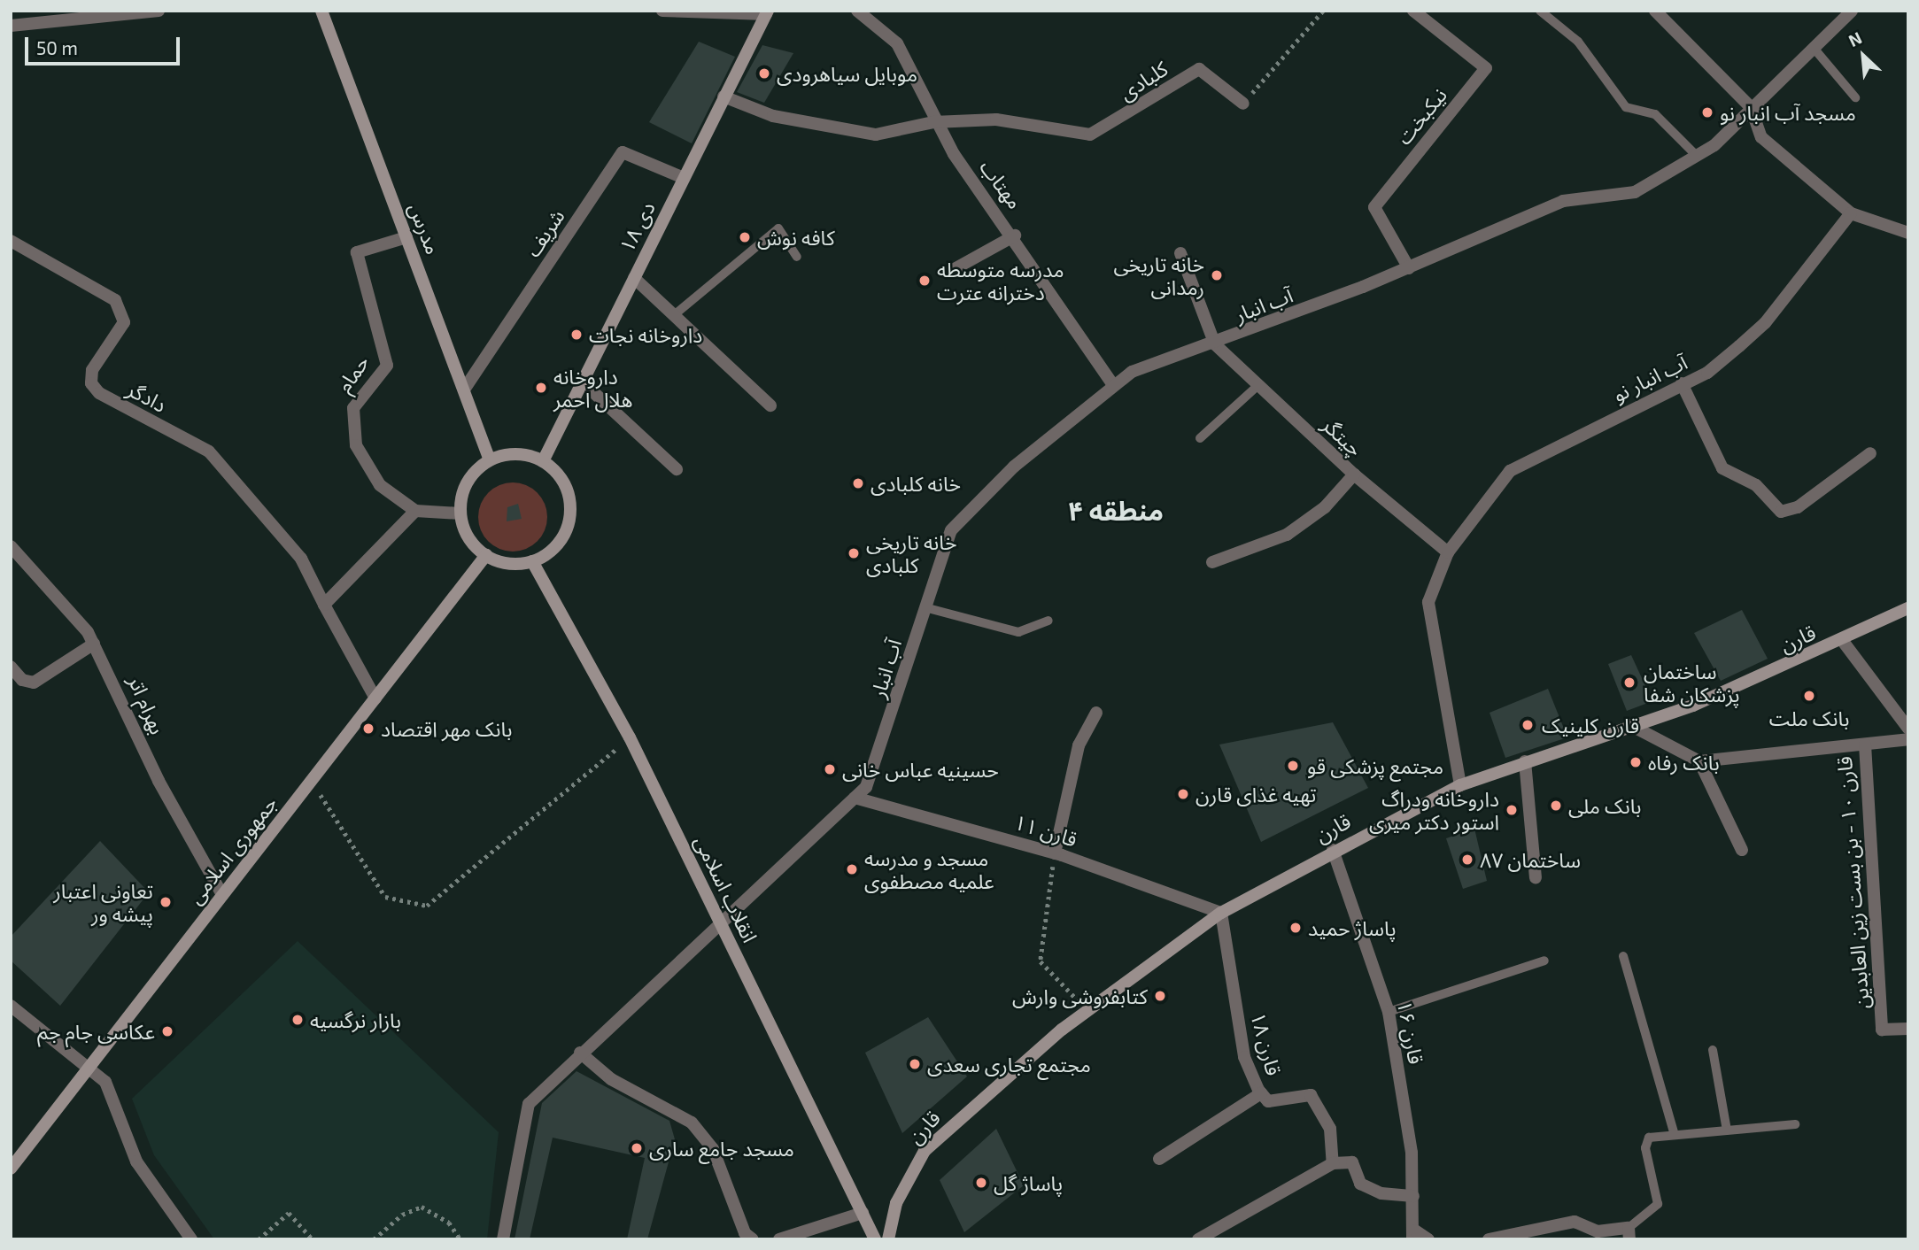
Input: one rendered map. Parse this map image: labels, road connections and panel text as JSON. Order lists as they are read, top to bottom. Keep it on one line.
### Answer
{"streets":{"main road":["۱۸ دی","مدرس","قارن","جمهوری اسلامی","انقلاب اسلامی"],"street":["کلبادی","نیکبخت","مهتاب","شریف","آب انبار","حمام","آب انبار نو","دادگر","چیتگر","بهرام اتر","قارن ۱۱","قارن ۱۰ - بن بست زین العابدین","قارن ۱۶","قارن ۱۸"]},"crossings":[["کلبادی","مهتاب"],["نیکبخت","آب انبار"],["مهتاب","آب انبار"],["۱۸ دی","مدرس"],["۱۸ دی","شریف"],["۱۸ دی","جمهوری اسلامی"],["۱۸ دی","انقلاب اسلامی"],["مدرس","شریف"],["مدرس","حمام"],["مدرس","جمهوری اسلامی"],["مدرس","انقلاب اسلامی"],["آب انبار","چیتگر"],["آب انبار","قارن ۱۱"],["آب انبار","انقلاب اسلامی"],["آب انبار نو","چیتگر"],["آب انبار نو","قارن"],["قارن","قارن ۱۱"],["قارن","قارن ۱۶"],["قارن","قارن ۱۸"],["بهرام اتر","جمهوری اسلامی"],["قارن ۱۱","قارن ۱۸"],["جمهوری اسلامی","انقلاب اسلامی"]],"districts":["منطقه ۴"],"places":["موبایل سیاهرودی","مسجد آب انبار نو","کافه نوش","خانه تاریخی رمدانی","مدرسه متوسطه دخترانه عترت","داروخانه نجات","داروخانه هلال احمر","خانه کلبادی","خانه تاریخی کلبادی","ساختمان پزشکان شفا","بانک ملت","قارن کلینیک","بانک مهر اقتصاد","بانک رفاه","مجتمع پزشکی قو","حسینیه عباس خانی","تهیه غذای قارن","بانک ملی","داروخانه ودراگ استور دکتر میری","ساختمان ٨٧","مسجد و مدرسه علمیه مصطفوی","تعاونی اعتبار پیشه ور","پاساژ حمید","کتابفروشی وارش","بازار نرگسیه","عکاسی جام جم","مجتمع تجاری سعدی","مسجد جامع ساری","پاساژ گل"],"scale_bar":"50 m","north":"top left"}
